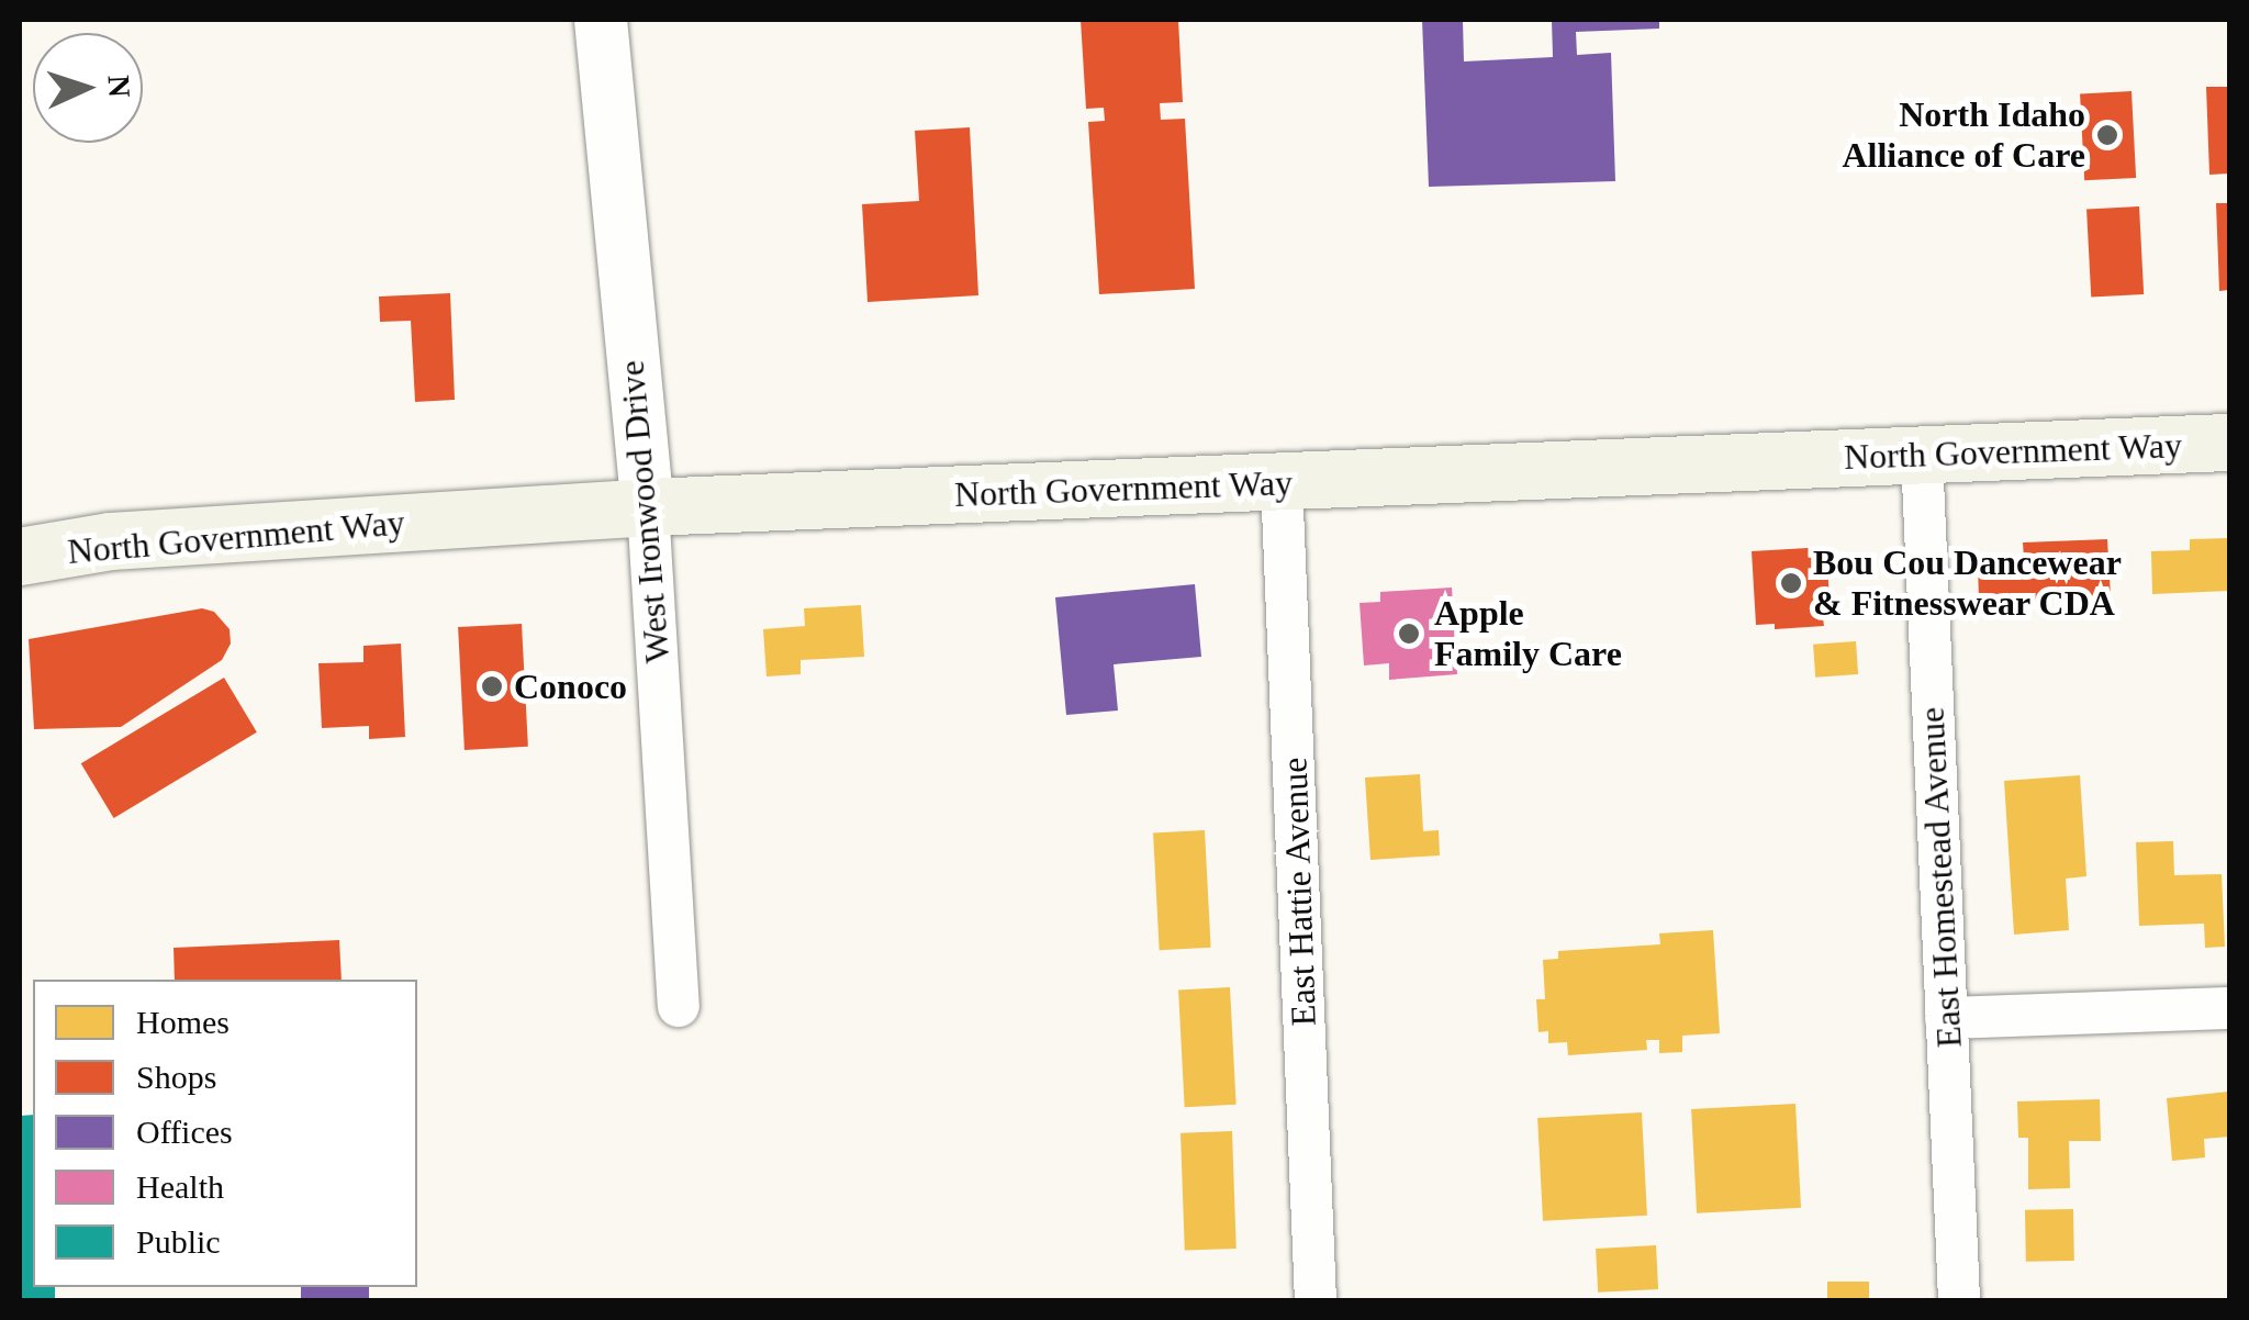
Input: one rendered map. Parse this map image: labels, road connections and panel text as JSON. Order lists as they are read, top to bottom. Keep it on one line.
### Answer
{"streets":{"main road":["North Government Way"],"street":["West Ironwood Drive","East Homestead Avenue","East Hattie Avenue"]},"crossings":[["North Government Way","West Ironwood Drive"],["North Government Way","East Homestead Avenue"],["North Government Way","East Hattie Avenue"]],"places":["North Idaho Alliance of Care","Bou Cou Dancewear & Fitnesswear CDA","Apple Family Care","Conoco"],"legend":["Homes","Shops","Offices","Health","Public"],"north":"right"}
